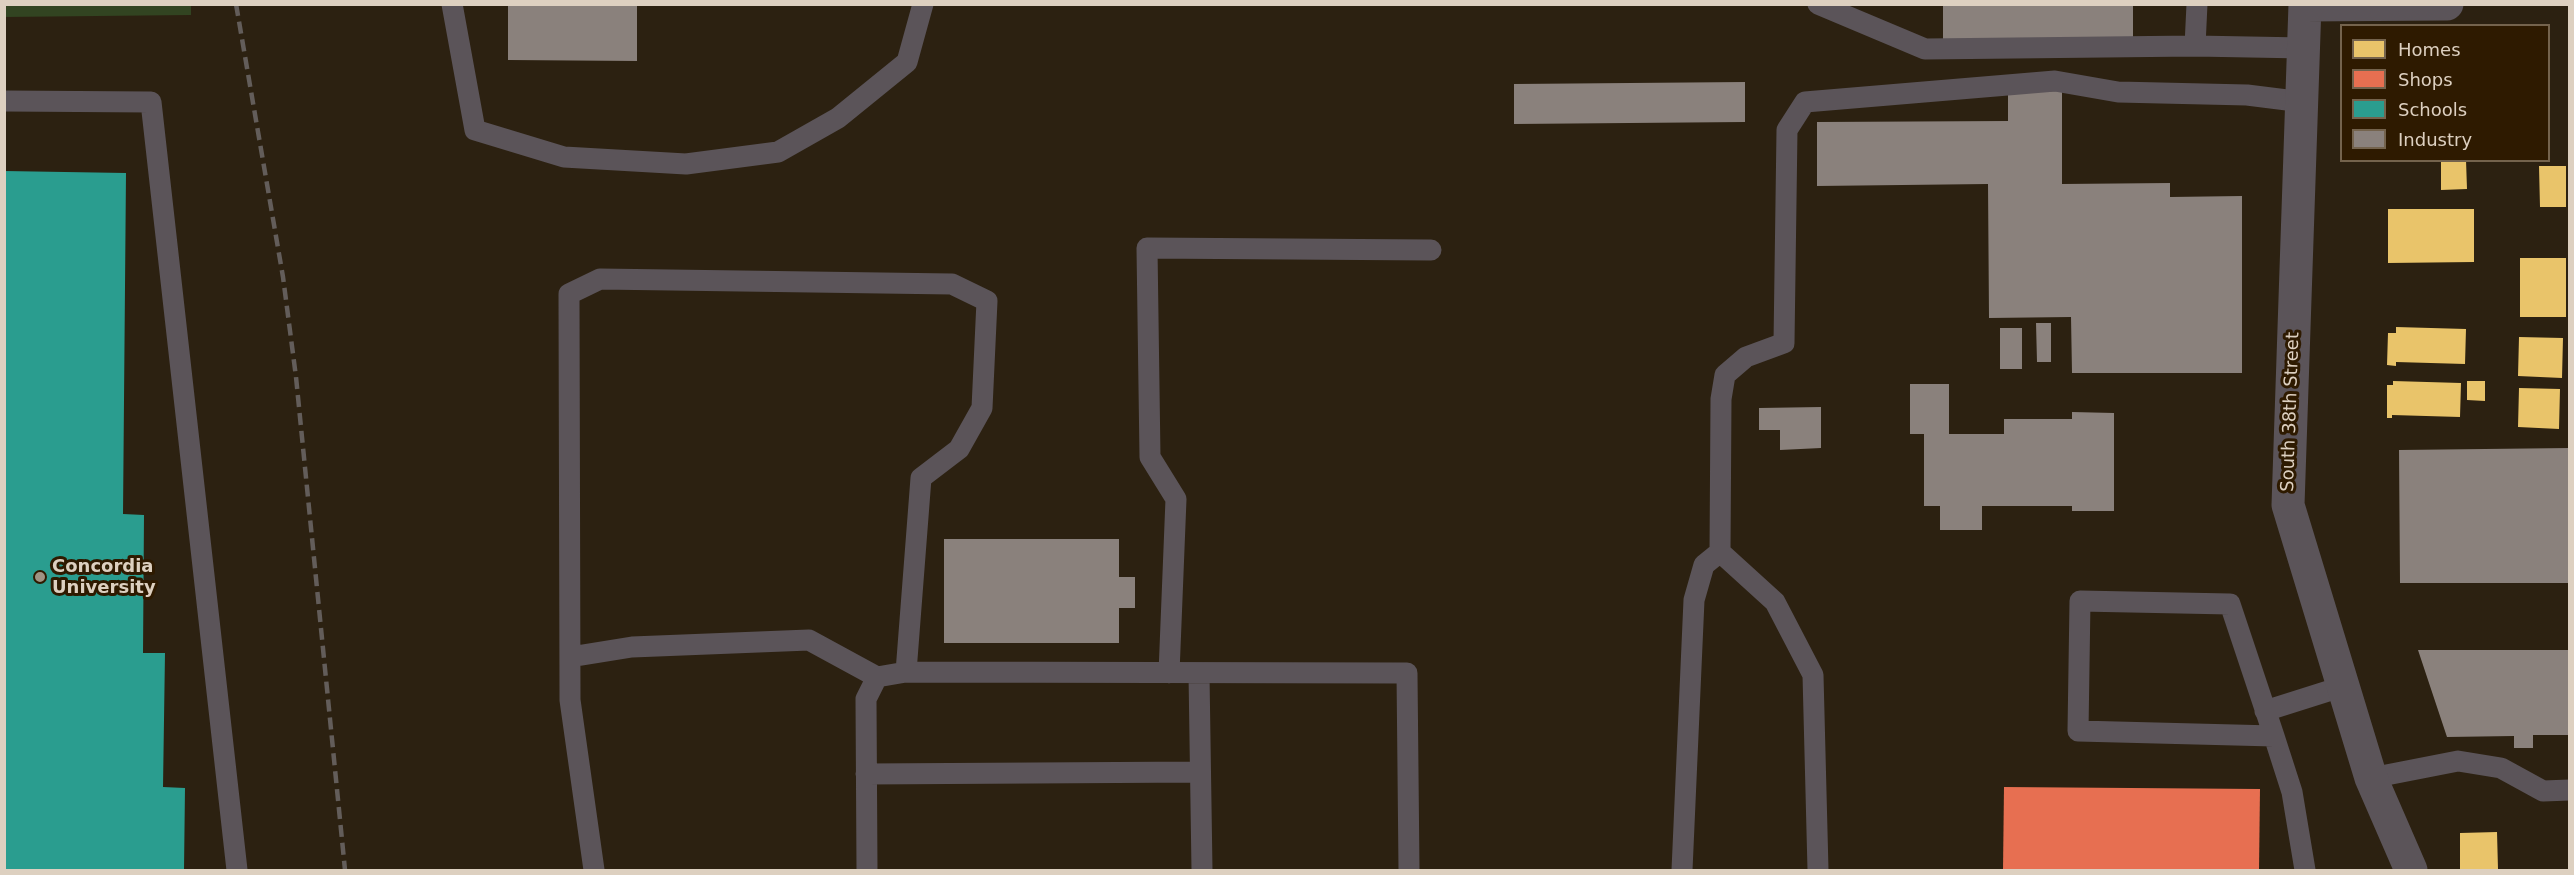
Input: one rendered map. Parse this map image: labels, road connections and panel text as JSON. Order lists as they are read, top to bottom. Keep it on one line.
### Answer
{"streets":{"street":["South 38th Street"]},"places":["Concordia University"],"legend":["Homes","Shops","Schools","Industry"]}
